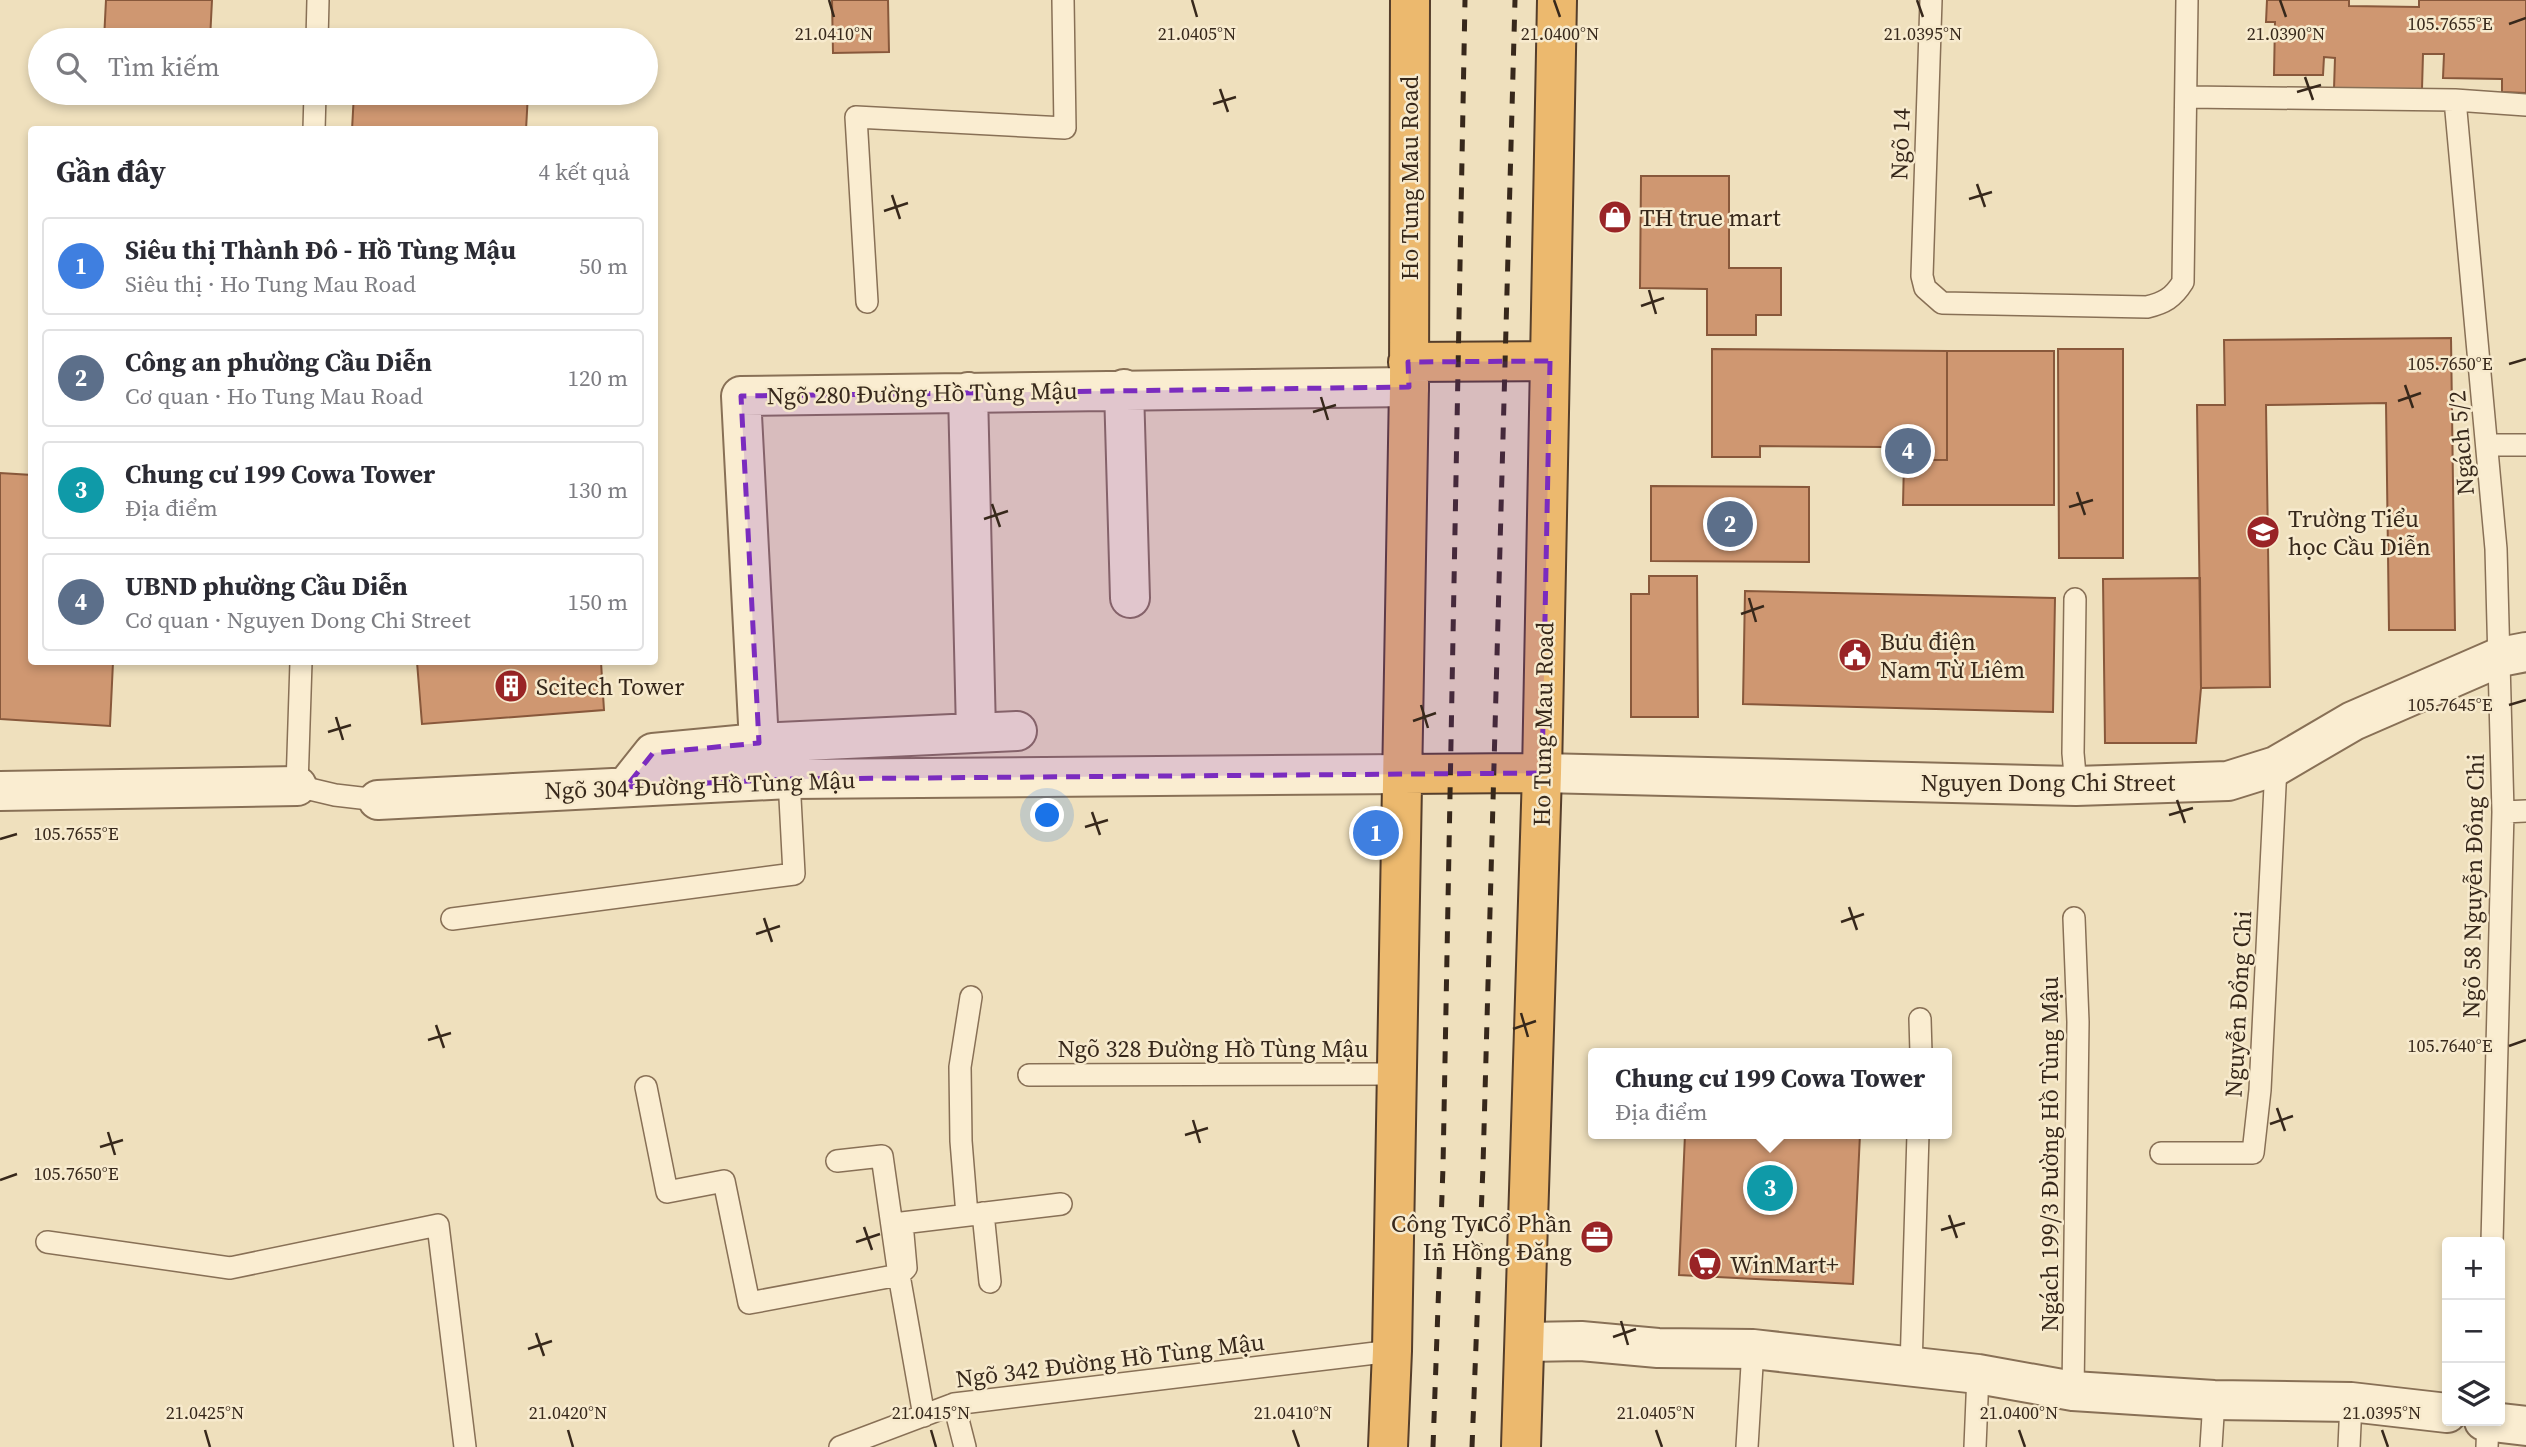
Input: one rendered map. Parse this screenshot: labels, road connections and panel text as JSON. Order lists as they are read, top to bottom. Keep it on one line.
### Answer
{"streets":{"highway":["Ho Tung Mau Road"],"street":["Ngõ 280 Đường Hồ Tùng Mậu","Nguyen Dong Chi Street","Ngõ 304 Đường Hồ Tùng Mậu"],"lane":["Ngõ 14","Ngách 5/2","Ngõ 58 Nguyễn Đổng Chi","Nguyễn Đổng Chi","Ngõ 328 Đường Hồ Tùng Mậu","Ngách 199/3 Đường Hồ Tùng Mậu","Ngõ 342 Đường Hồ Tùng Mậu"]},"crossings":[["Ho Tung Mau Road","Ngõ 280 Đường Hồ Tùng Mậu"],["Ho Tung Mau Road","Nguyen Dong Chi Street"],["Ho Tung Mau Road","Ngõ 304 Đường Hồ Tùng Mậu"],["Ho Tung Mau Road","Ngõ 328 Đường Hồ Tùng Mậu"],["Ho Tung Mau Road","Ngõ 342 Đường Hồ Tùng Mậu"],["Ngách 5/2","Nguyen Dong Chi Street"],["Ngách 5/2","Ngõ 58 Nguyễn Đổng Chi"],["Nguyen Dong Chi Street","Ngõ 58 Nguyễn Đổng Chi"],["Nguyen Dong Chi Street","Nguyễn Đổng Chi"]],"places":{"shop":["TH true mart"],"school or university":["Trường Tiểu học Cầu Diễn"],"public building":["Bưu điện Nam Từ Liêm"],"building":["Scitech Tower"],"office":["Công Ty Cổ Phần In Hồng Đăng"],"supermarket":["WinMart+"]},"page":{"search":"Tìm kiếm","heading":["Gần đây","4 kết quả"],"list":[{"mark":"1","name":"Siêu thị Thành Đô - Hồ Tùng Mậu","note":"Siêu thị · Ho Tung Mau Road","value":"50 m"},{"mark":"2","name":"Công an phường Cầu Diễn","note":"Cơ quan · Ho Tung Mau Road","value":"120 m"},{"mark":"3","name":"Chung cư 199 Cowa Tower","note":"Địa điểm","value":"130 m"},{"mark":"4","name":"UBND phường Cầu Diễn","note":"Cơ quan · Nguyen Dong Chi Street","value":"150 m"}],"pins":["4","2","1","3"],"popup":["Chung cư 199 Cowa Tower","Địa điểm"],"map_buttons":["+","−"]},"coordinates":["105.7655°E","21.0410°N","21.0405°N","21.0400°N","21.0395°N","21.0390°N","105.7650°E","105.7645°E","105.7640°E","21.0425°N","21.0420°N","21.0415°N"]}
